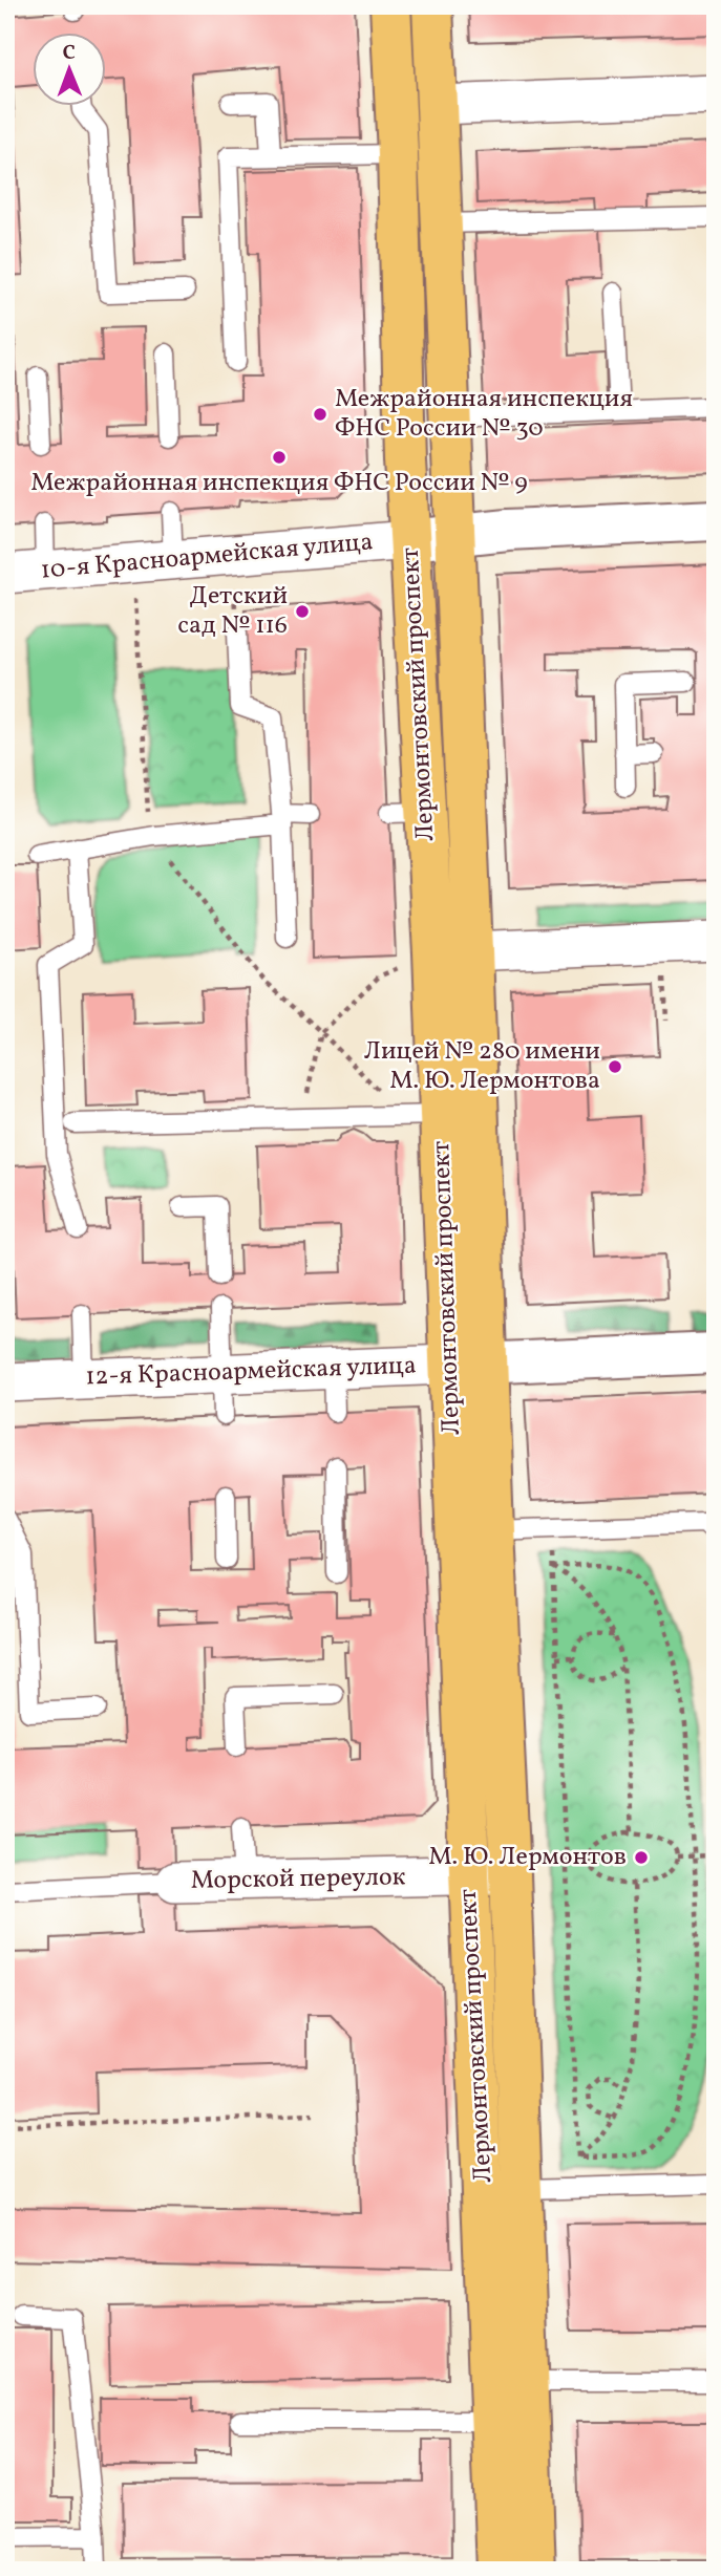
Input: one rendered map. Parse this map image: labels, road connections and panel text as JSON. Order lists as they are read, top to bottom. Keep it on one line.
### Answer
{"streets":{"main road":["Лермонтовский проспект"],"street":["10-я Красноармейская улица","12-я Красноармейская улица","Морской переулок"]},"crossings":[["10-я Красноармейская улица","Лермонтовский проспект"],["Лермонтовский проспект","12-я Красноармейская улица"],["Лермонтовский проспект","Морской переулок"]],"places":["Межрайонная инспекция ФНС России № 30","Межрайонная инспекция ФНС России № 9","Детский сад № 116","Лицей № 280 имени М. Ю. Лермонтова","М. Ю. Лермонтов"],"north":"top"}
